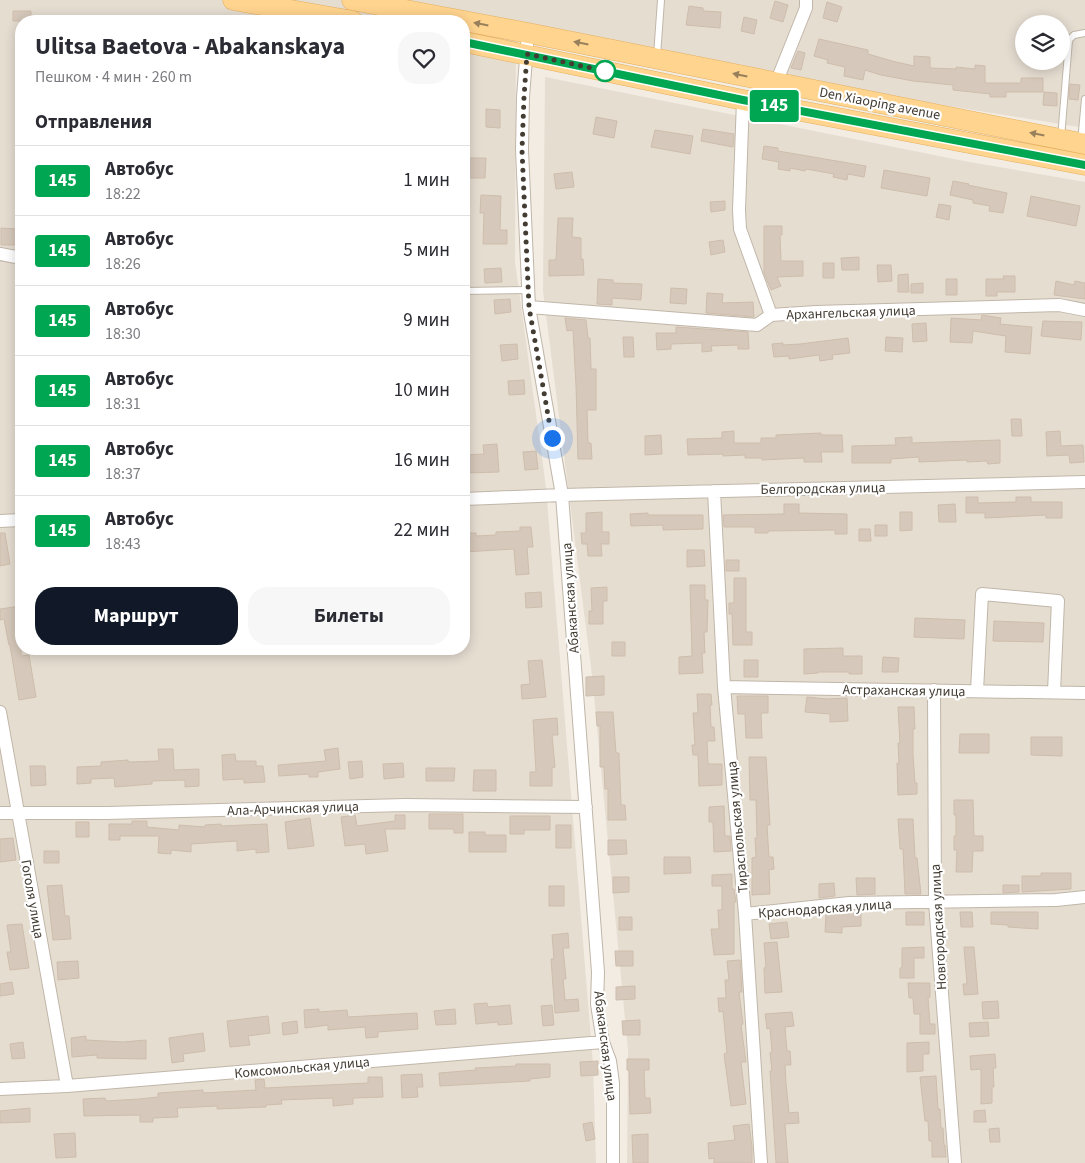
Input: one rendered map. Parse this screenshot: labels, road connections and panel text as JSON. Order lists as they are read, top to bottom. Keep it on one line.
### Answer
{"streets":{"main road":["Den Xiaoping avenue"],"street":["Архангельская улица","Белгородская улица","Абаканская улица","Астраханская улица","Ала-Арчинская улица","Тираспольская улица","Гоголя улица","Краснодарская улица","Новгородская улица","Комсомольская улица"]},"crossings":[["Den Xiaoping avenue","Абаканская улица"],["Архангельская улица","Абаканская улица"],["Белгородская улица","Абаканская улица"],["Белгородская улица","Тираспольская улица"],["Абаканская улица","Ала-Арчинская улица"],["Абаканская улица","Комсомольская улица"],["Астраханская улица","Тираспольская улица"],["Астраханская улица","Новгородская улица"],["Ала-Арчинская улица","Гоголя улица"],["Тираспольская улица","Краснодарская улица"],["Гоголя улица","Комсомольская улица"],["Краснодарская улица","Новгородская улица"]],"lines":["bus line 145"],"page":{"on_map":"145","heading":[["Ulitsa Baetova - Abakanskaya","Пешком · 4 мин · 260 m"],"Отправления"],"list":[{"mark":"145","name":"Автобус","note":"18:22","value":"1 мин"},{"mark":"145","name":"Автобус","note":"18:26","value":"5 мин"},{"mark":"145","name":"Автобус","note":"18:30","value":"9 мин"},{"mark":"145","name":"Автобус","note":"18:31","value":"10 мин"},{"mark":"145","name":"Автобус","note":"18:37","value":"16 мин"},{"mark":"145","name":"Автобус","note":"18:43","value":"22 мин"}],"buttons":["Маршрут","Билеты"]}}
